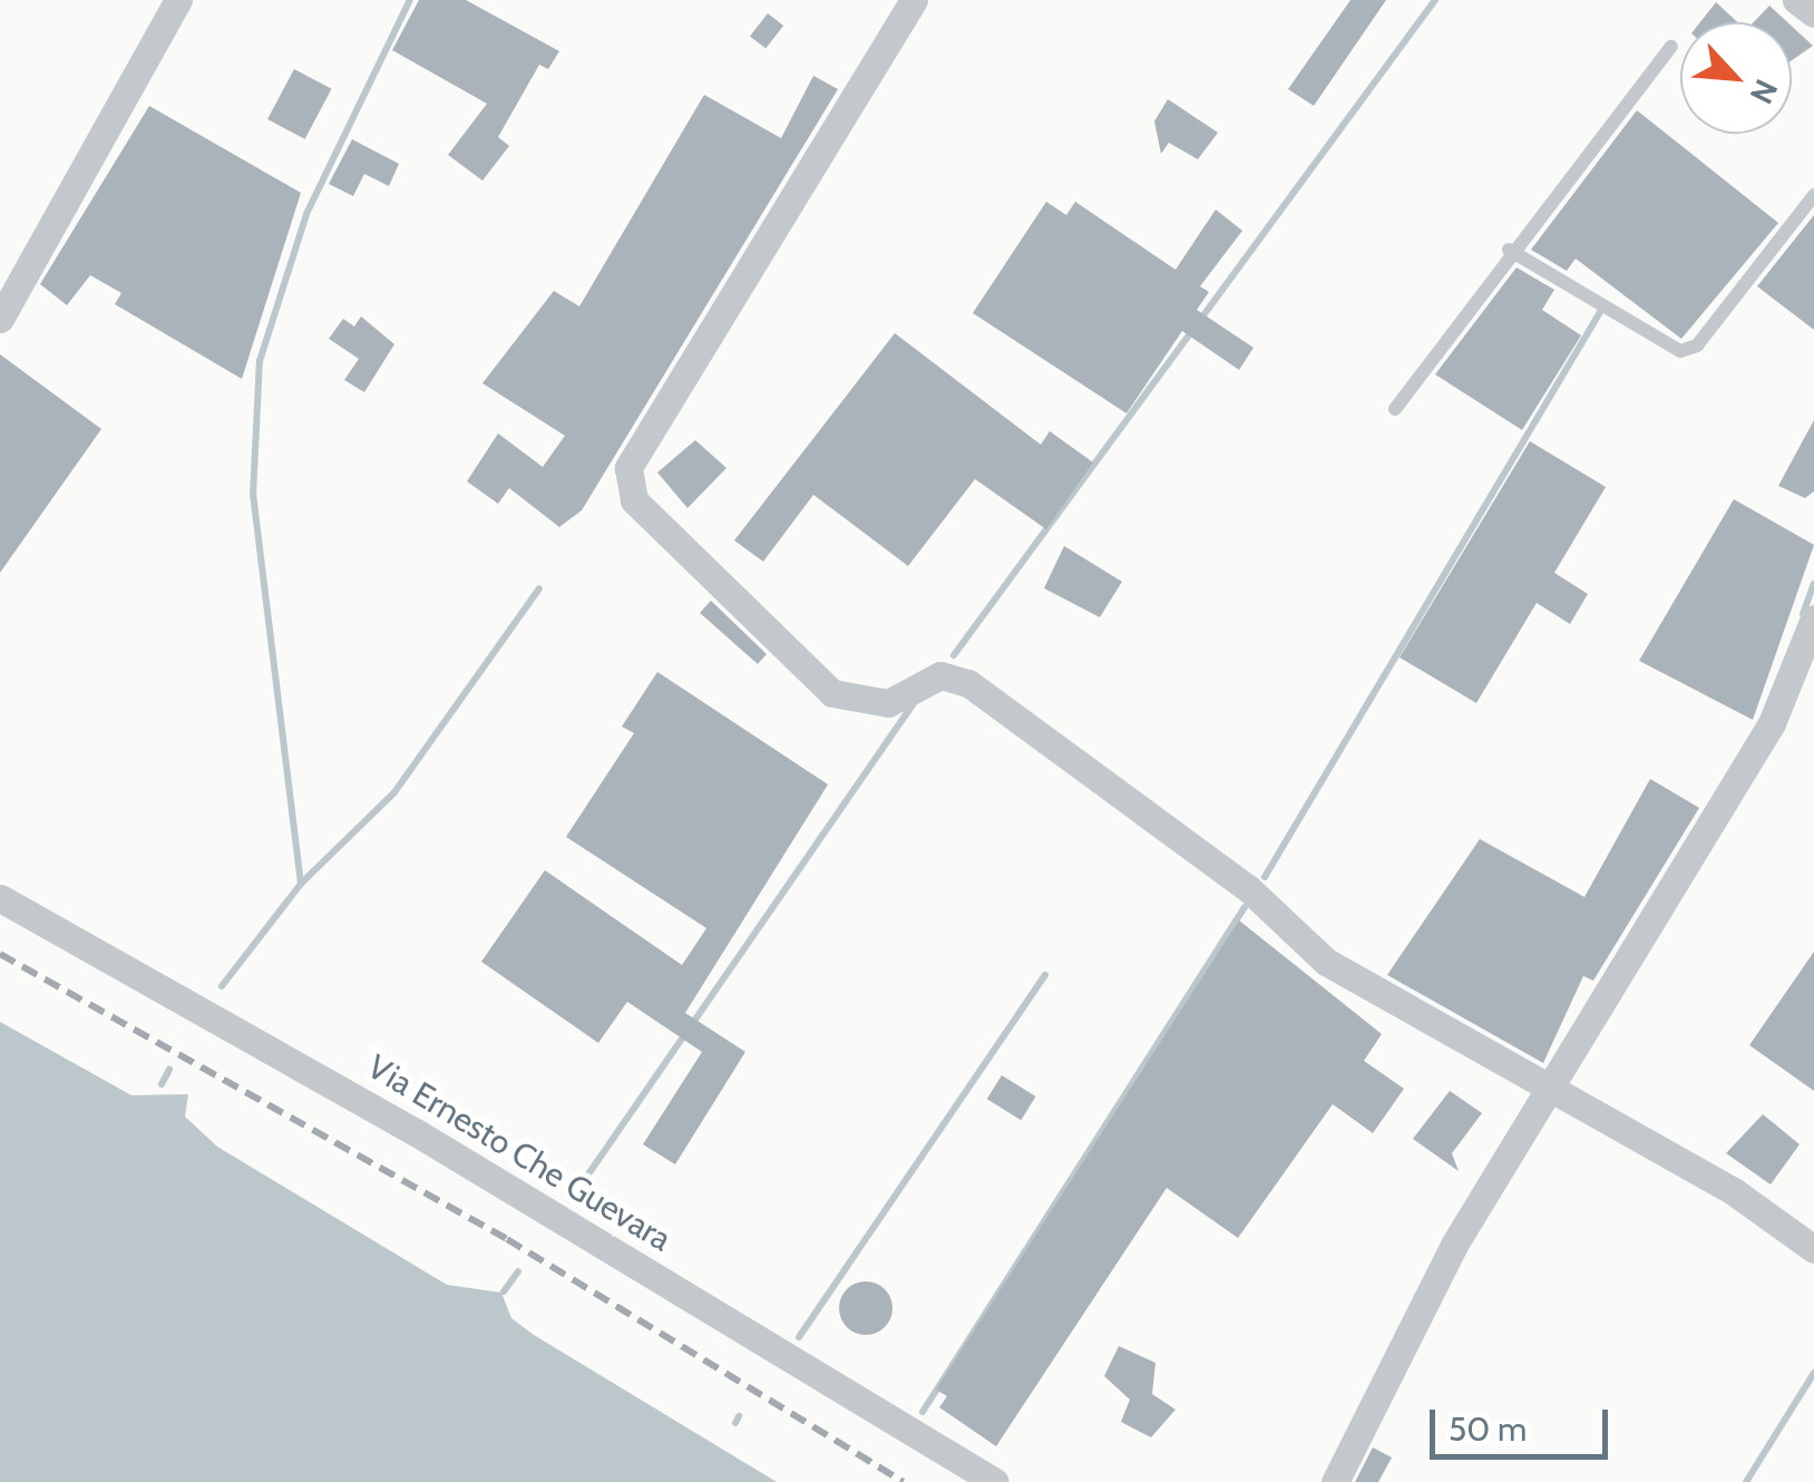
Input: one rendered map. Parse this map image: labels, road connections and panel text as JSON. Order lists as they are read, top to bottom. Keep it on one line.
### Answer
{"streets":{"street":["Via Ernesto Che Guevara"]},"scale_bar":"50 m","north":"bottom right"}
